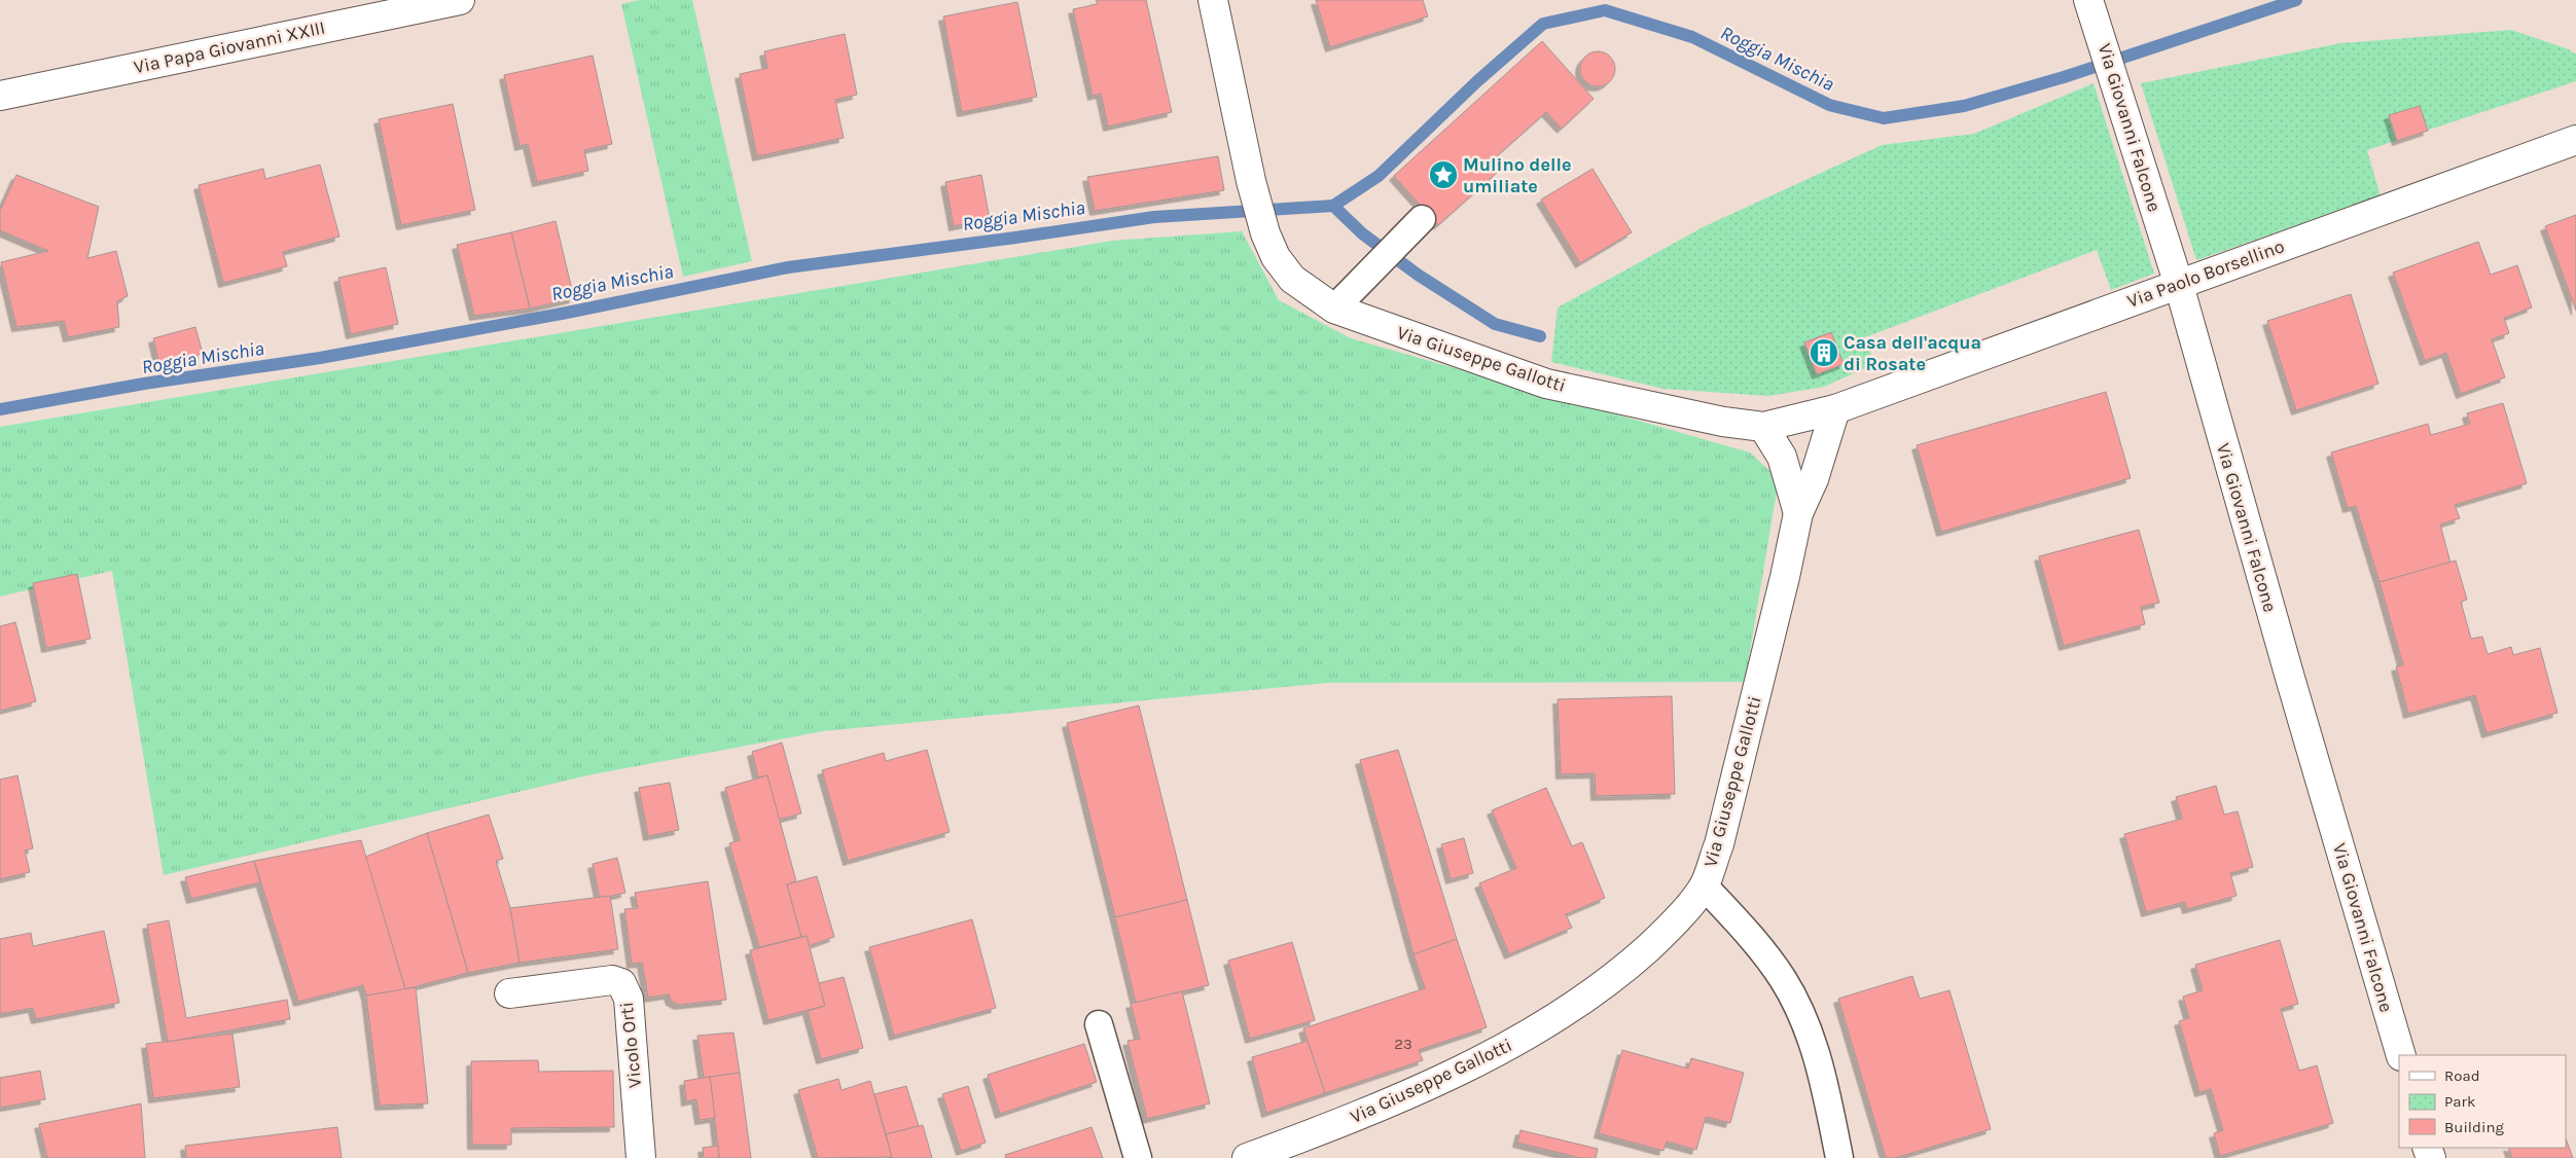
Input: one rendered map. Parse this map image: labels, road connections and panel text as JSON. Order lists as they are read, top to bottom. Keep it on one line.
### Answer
{"streets":{"street":["Via Papa Giovanni XXIII","Via Giovanni Falcone","Via Paolo Borsellino","Via Giuseppe Gallotti","Vicolo Orti"]},"crossings":[["Via Giovanni Falcone","Via Paolo Borsellino"],["Via Paolo Borsellino","Via Giuseppe Gallotti"]],"water":["Roggia Mischia"],"places":{"place":["Mulino delle umiliate"],"building":["Casa dell'acqua di Rosate"]},"house_numbers":["23"],"legend":["Road","Park","Building"]}
